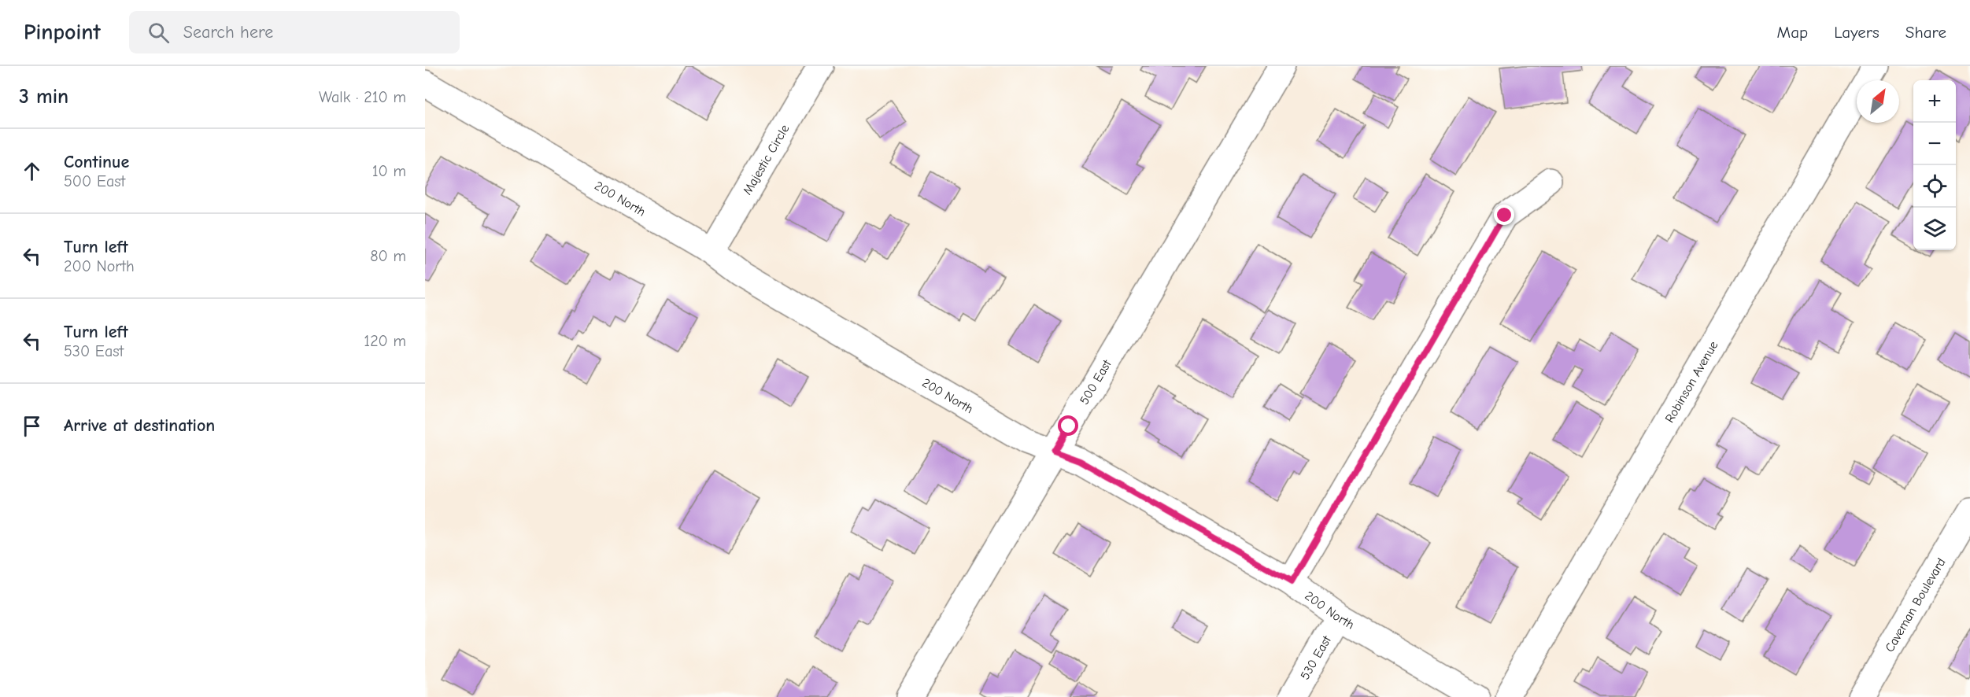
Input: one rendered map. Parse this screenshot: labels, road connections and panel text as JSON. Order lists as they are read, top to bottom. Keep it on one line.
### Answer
{"streets":{"street":["Majestic Circle","200 North","500 East","Robinson Avenue","Caveman Boulevard","530 East"]},"crossings":[["Majestic Circle","200 North"],["200 North","500 East"],["200 North","530 East"]],"north":"top right","page":{"header":"Pinpoint","search":"Search here","nav":["Map","Layers","Share"],"heading":["3 min","Walk · 210 m"],"map_buttons":["+","−"],"list":[["Continue","500 East","10 m"],["Turn left","200 North","80 m"],["Turn left","530 East","120 m"],"Arrive at destination"]}}
